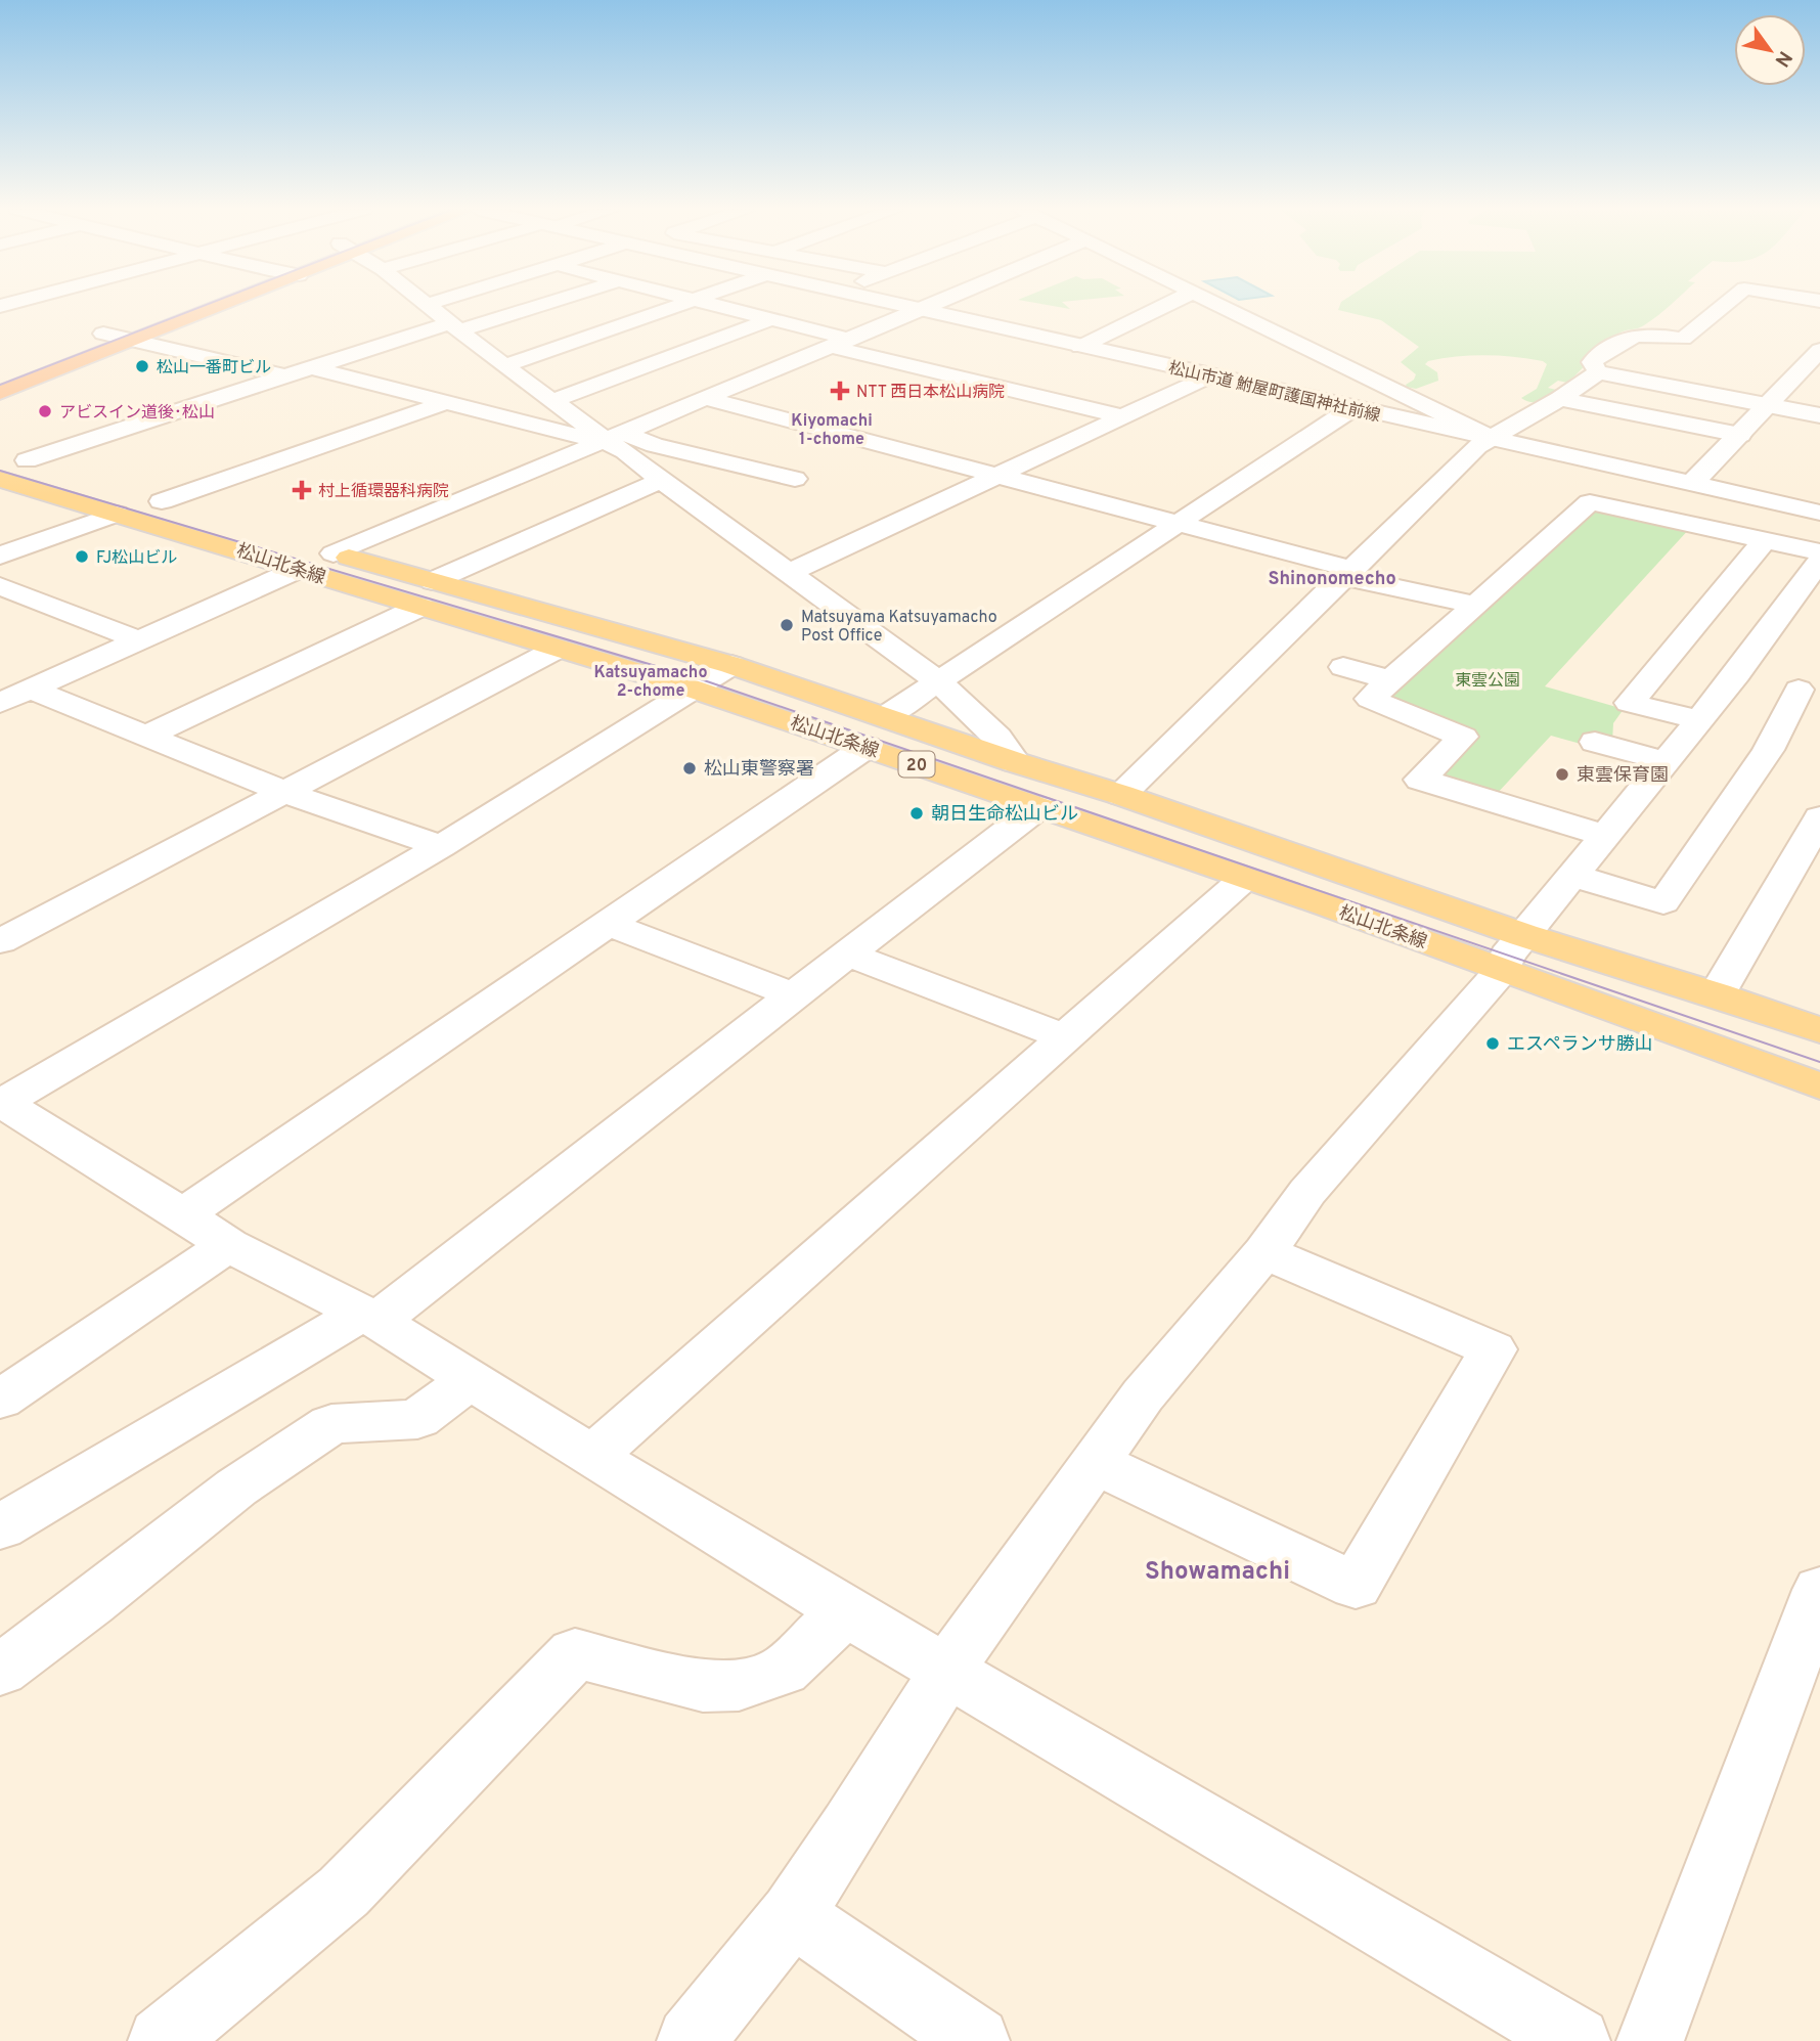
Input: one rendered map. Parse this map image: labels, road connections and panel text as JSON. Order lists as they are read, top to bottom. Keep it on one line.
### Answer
{"streets":{"main road":["松山北条線","20"],"street":["松山市道 鮒屋町護国神社前線"]},"districts":["Kiyomachi 1-chome","Shinonomecho","Katsuyamacho 2-chome","Showamachi"],"parks":["東雲公園"],"places":{"other":["松山一番町ビル","アビスイン道後･松山","FJ松山ビル","Matsuyama Katsuyamacho Post Office","松山東警察署","東雲保育園","朝日生命松山ビル","エスペランサ勝山"],"health":["NTT 西日本松山病院","村上循環器科病院"]},"north":"bottom right"}
